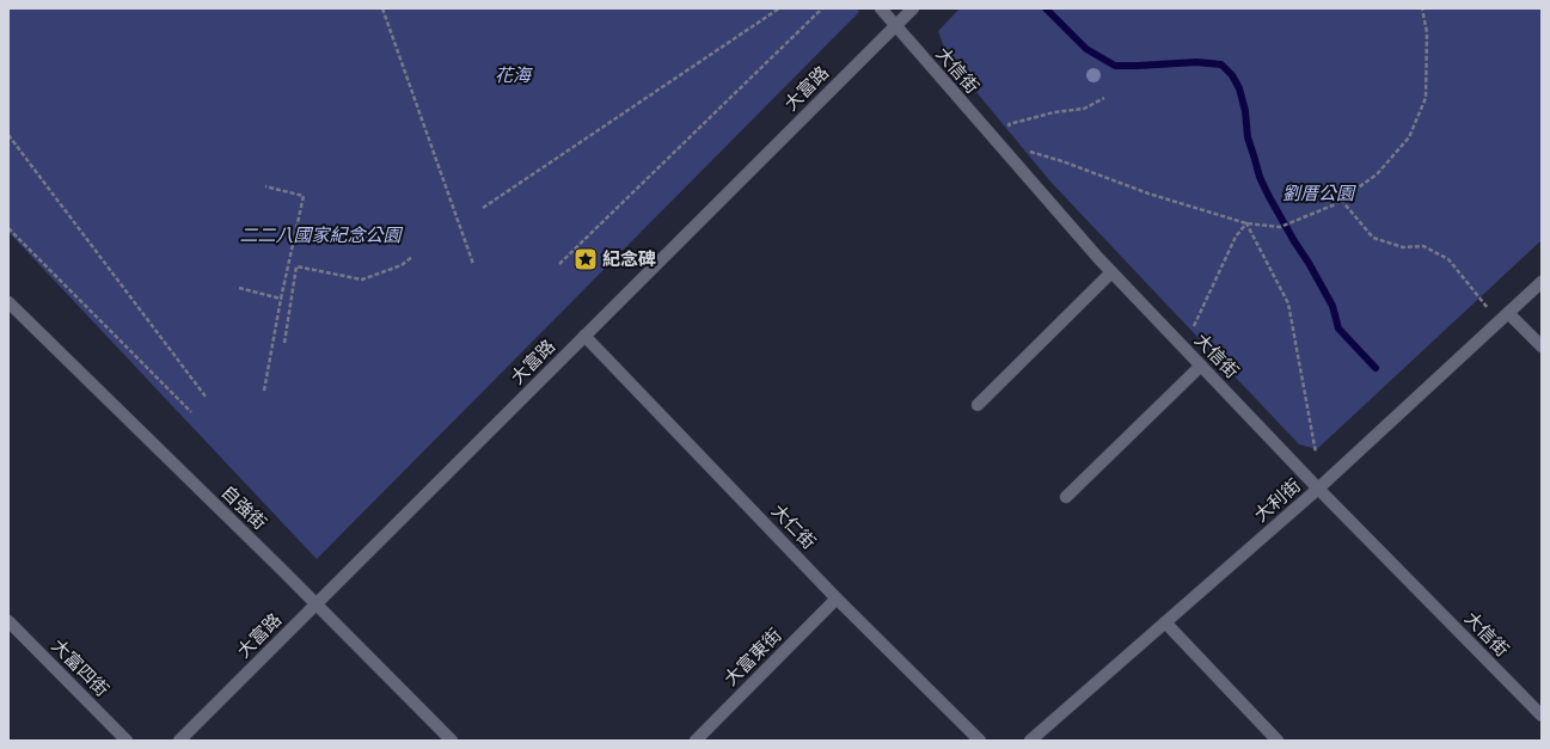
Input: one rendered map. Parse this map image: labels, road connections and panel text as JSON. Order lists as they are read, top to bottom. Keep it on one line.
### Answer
{"streets":{"street":["大信街","大富路","大利街","自強街","大仁街","大富東街","大富四街"]},"crossings":[["大信街","大富路"],["大信街","大利街"],["大富路","自強街"],["大富路","大仁街"],["大仁街","大富東街"]],"parks":["花海","劉厝公園","二二八國家紀念公園"],"places":{"place":["紀念碑"]}}
